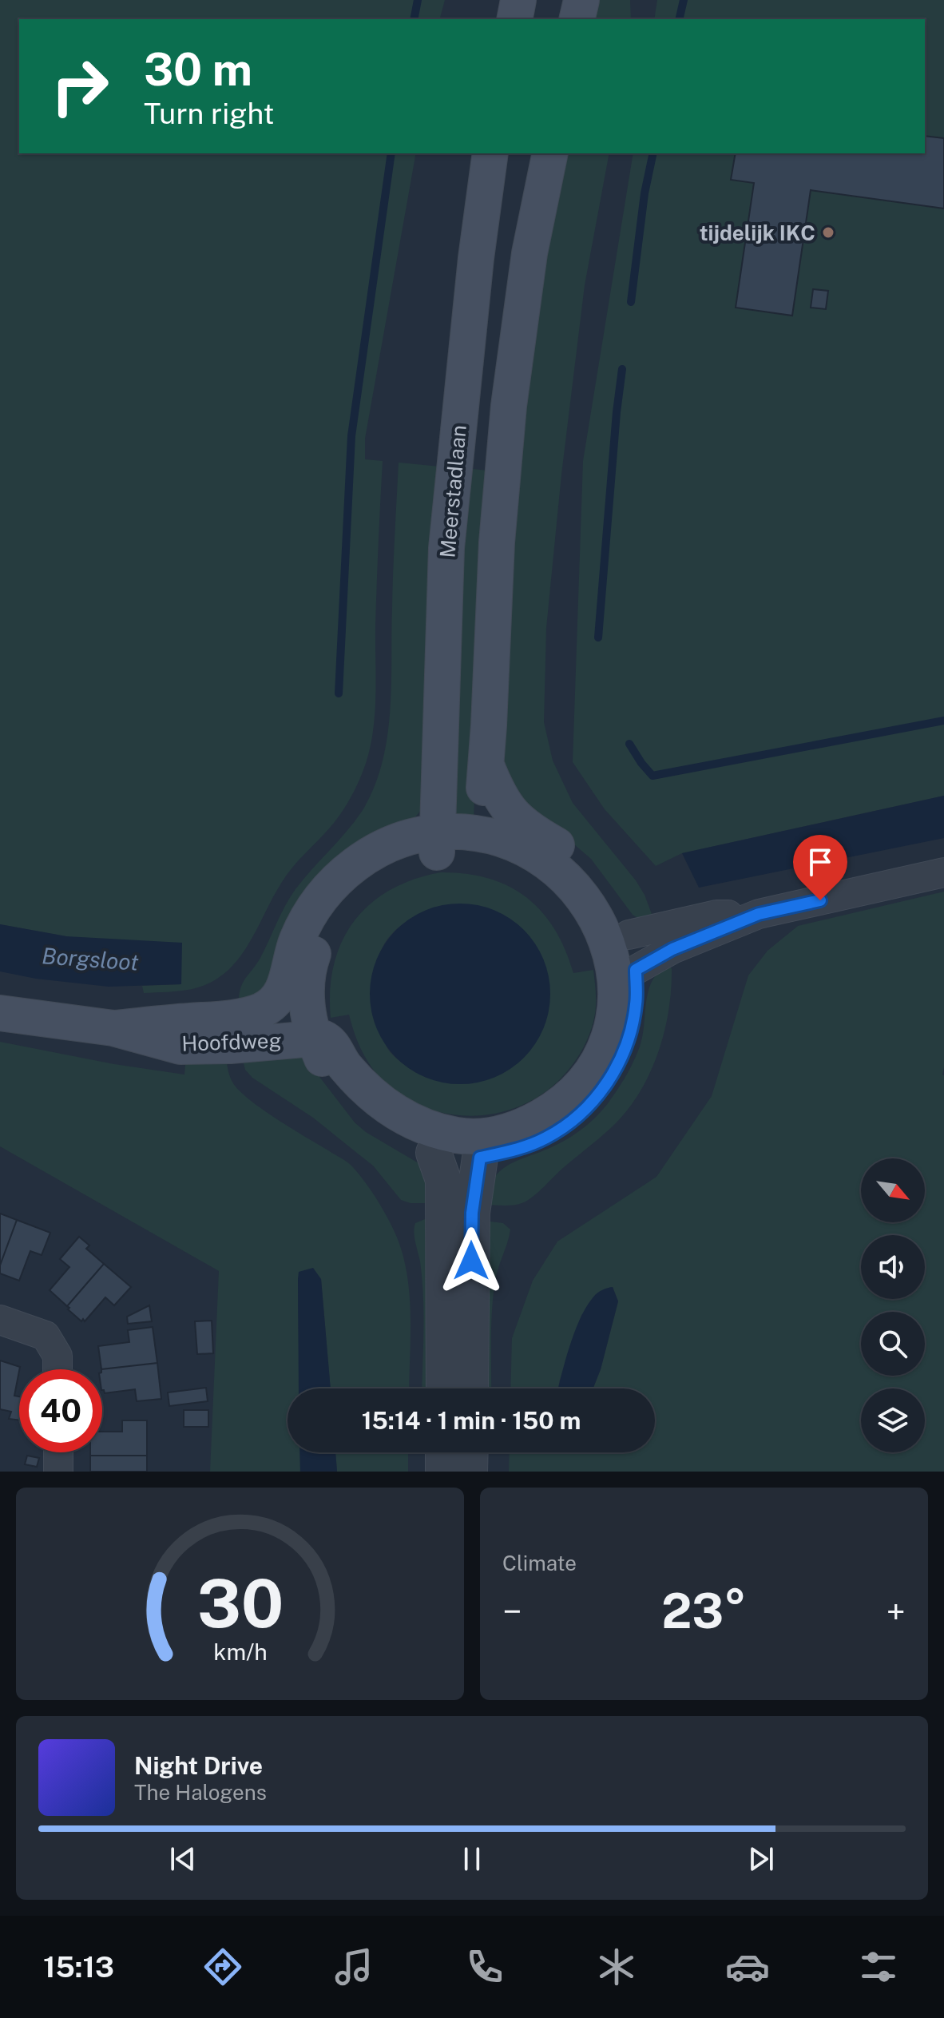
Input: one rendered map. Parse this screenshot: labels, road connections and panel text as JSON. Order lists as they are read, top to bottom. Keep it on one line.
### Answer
{"streets":{"main road":["Meerstadlaan","Hoofdweg"]},"crossings":[["Meerstadlaan","Hoofdweg"]],"water":["Borgsloot"],"places":["tijdelijk IKC"],"north":"bottom right","page":{"turn":["30 m","Turn right"],"limit":"40","trip":"15:14 · 1 min · 150 m","tile":"Climate","heat":["−","23°","+"],"song":["Night Drive","The Halogens"],"tabs":"15:13","gauge":["30","km/h"]}}
